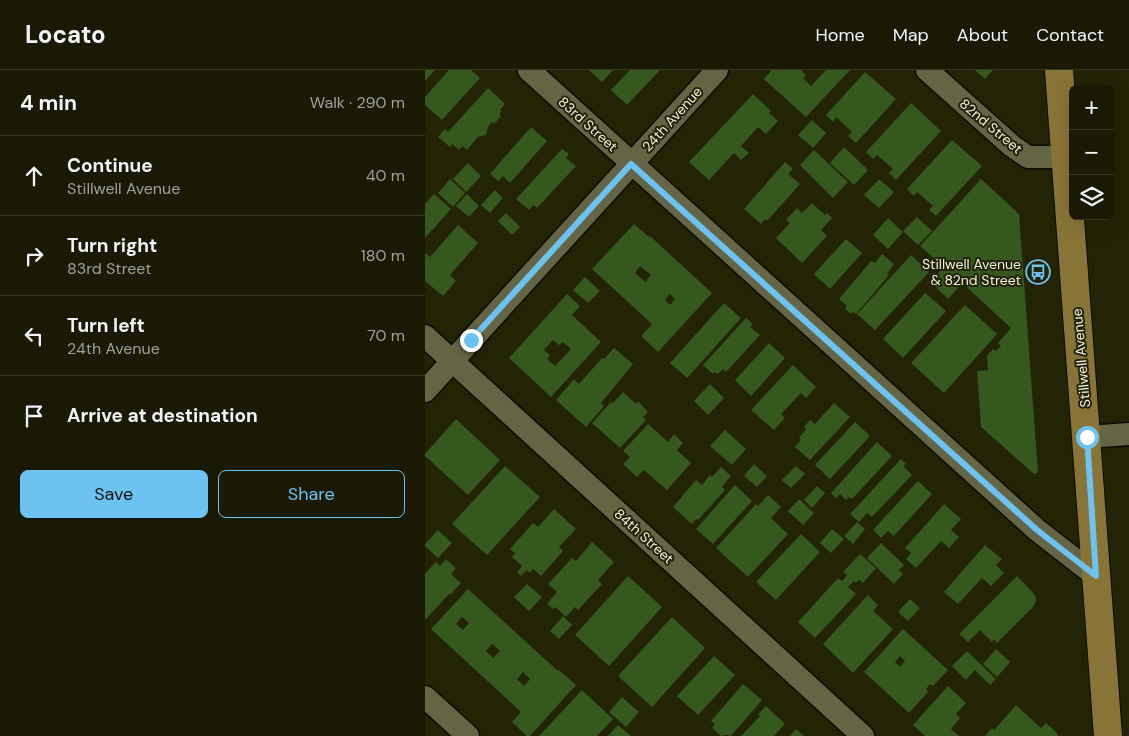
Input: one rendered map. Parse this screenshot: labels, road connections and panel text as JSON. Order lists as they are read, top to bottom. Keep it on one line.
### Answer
{"streets":{"main road":["Stillwell Avenue"],"street":["24th Avenue","83rd Street","82nd Street","84th Street"]},"crossings":[["24th Avenue","83rd Street"],["24th Avenue","84th Street"],["83rd Street","Stillwell Avenue"],["82nd Street","Stillwell Avenue"]],"places":{"bus stop":["Stillwell Avenue & 82nd Street"]},"page":{"header":"Locato","nav":["Home","Map","About","Contact"],"heading":["4 min","Walk · 290 m"],"map_buttons":["+","−"],"list":[["Continue","Stillwell Avenue","40 m"],["Turn right","83rd Street","180 m"],["Turn left","24th Avenue","70 m"],"Arrive at destination"],"buttons":["Save","Share"]}}
